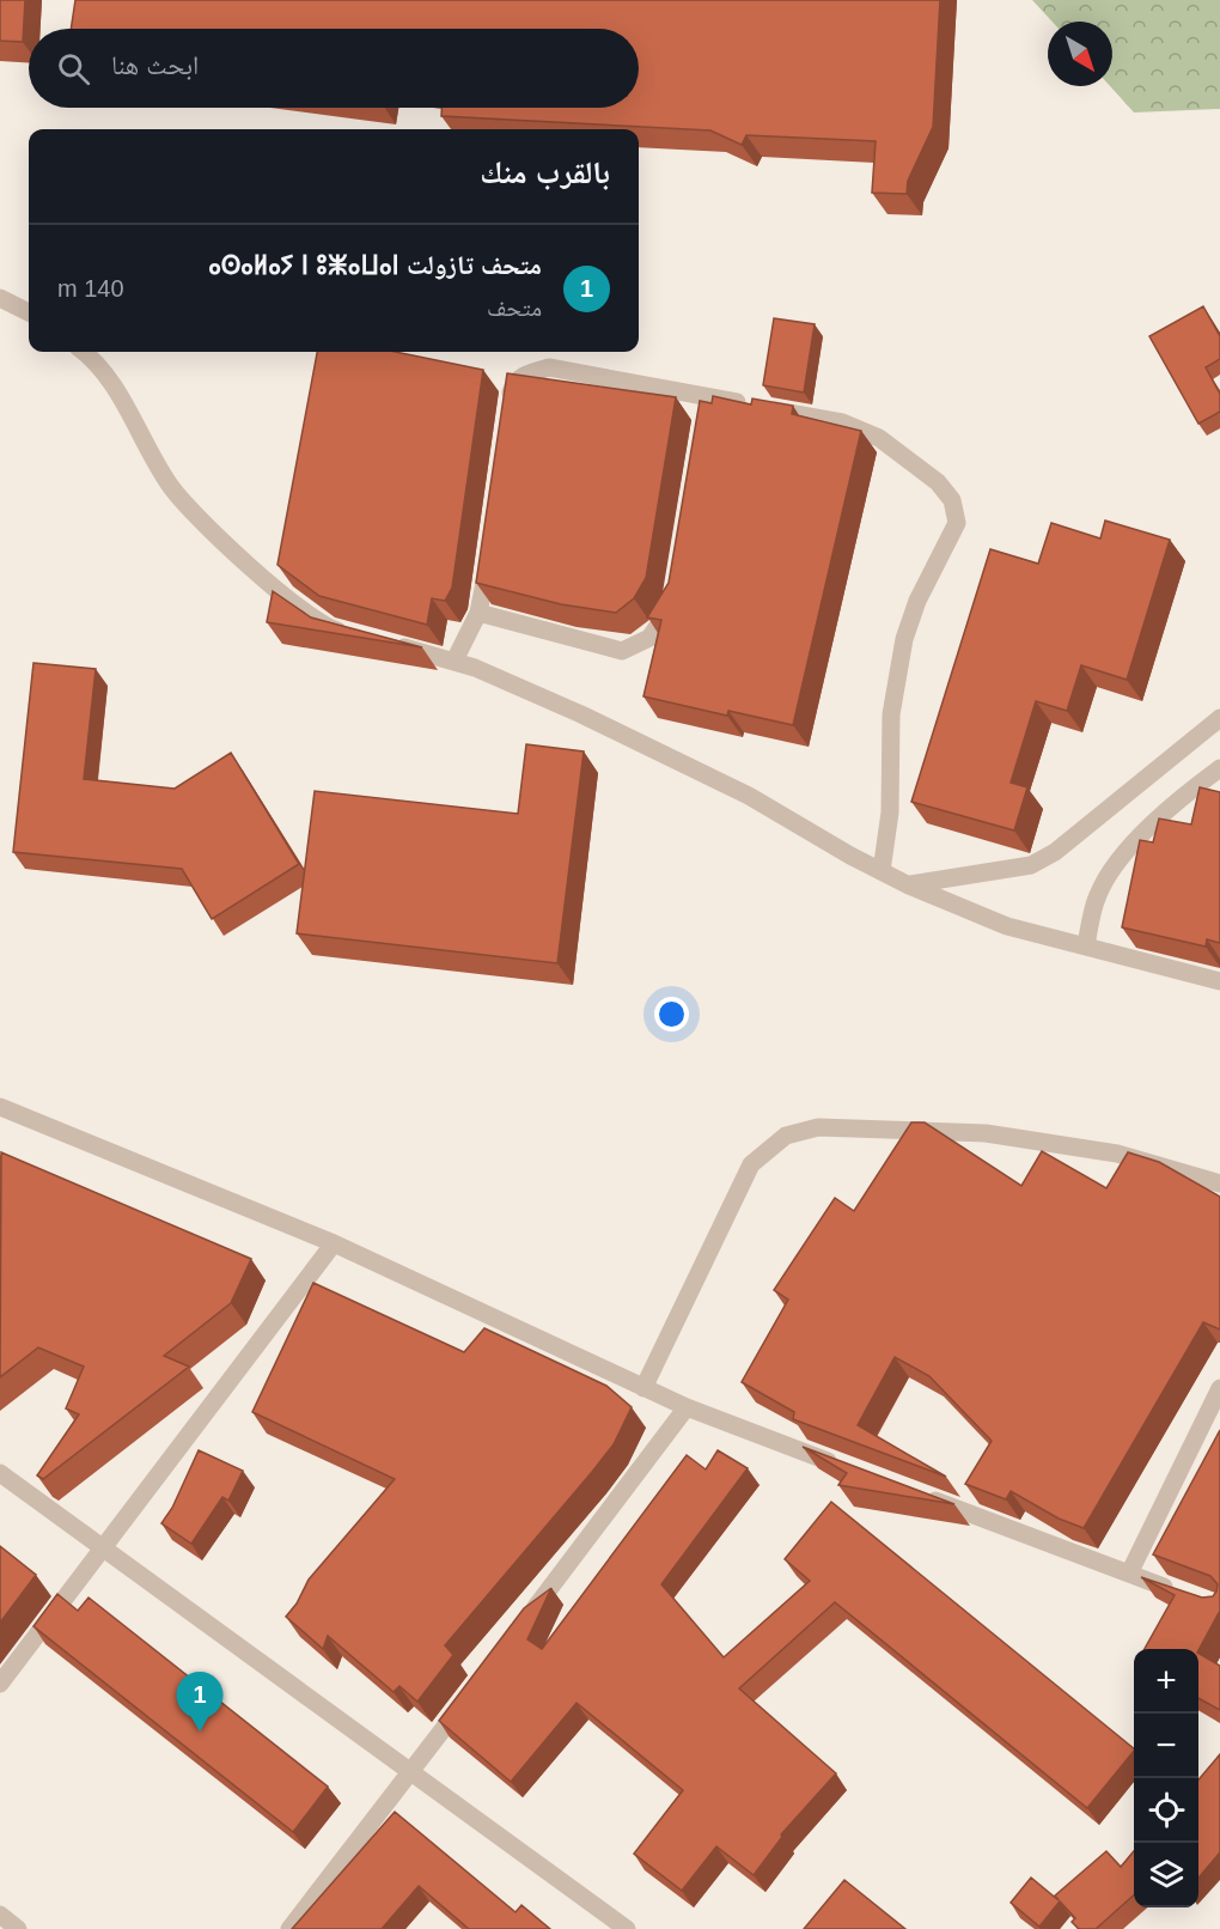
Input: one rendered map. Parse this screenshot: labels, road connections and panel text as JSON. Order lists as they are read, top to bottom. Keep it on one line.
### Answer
{"north":"bottom right","page":{"search":"ابحث هنا","heading":"بالقرب منك","list":[{"mark":"1","name":"متحف تازولت ⴰⵙⴰⵍⴰⵢ ⵏ ⵓⵥⴰⵡⴰⵏ","note":"متحف","value":"140 m"}],"map_buttons":["+","−"],"pins":"1"}}
